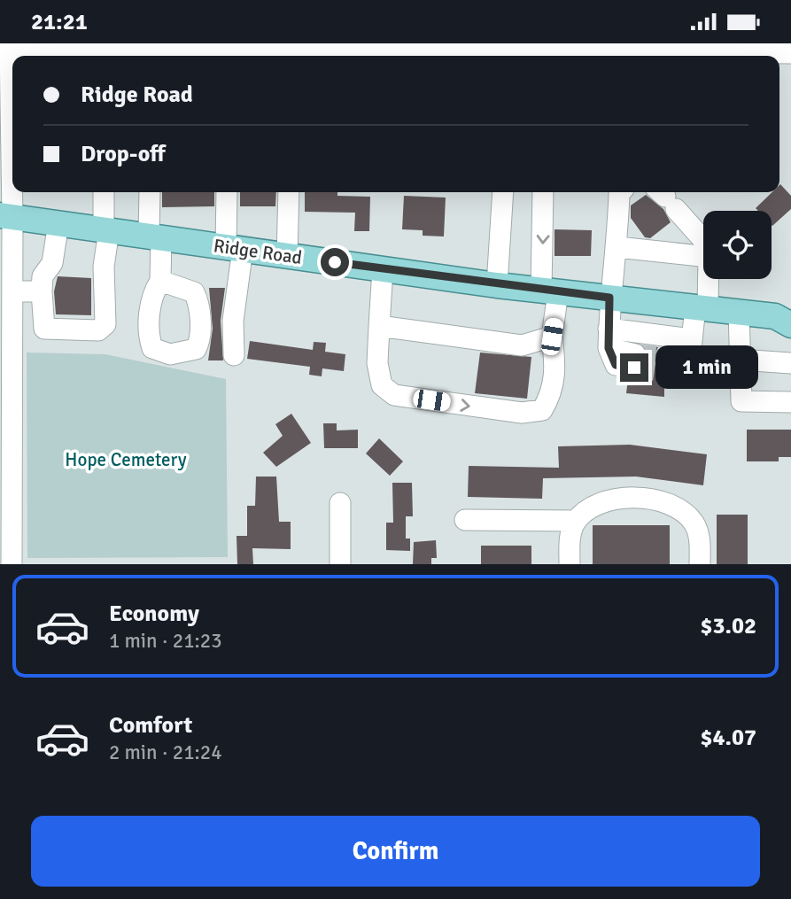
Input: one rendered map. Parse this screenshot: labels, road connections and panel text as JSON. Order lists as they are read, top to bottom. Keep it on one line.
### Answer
{"streets":{"main road":["Ridge Road"]},"parks":["Hope Cemetery"],"page":{"status":"21:21","banner":["Ridge Road","Drop-off"],"bubble":"1 min","list":[{"name":"Economy","note":"1 min · 21:23","value":"$3.02"},{"name":"Comfort","note":"2 min · 21:24","value":"$4.07"}],"buttons":"Confirm"}}
